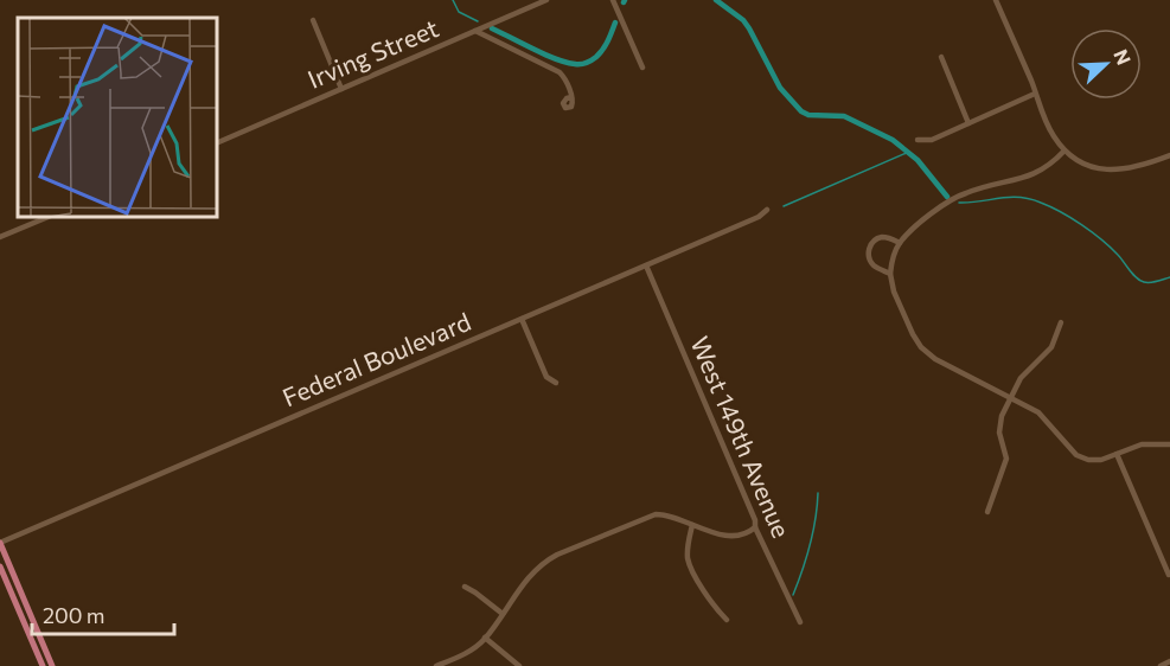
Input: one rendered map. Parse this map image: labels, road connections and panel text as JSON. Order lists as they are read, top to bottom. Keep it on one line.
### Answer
{"streets":{"street":["Irving Street","Federal Boulevard","West 149th Avenue"]},"crossings":[["Federal Boulevard","West 149th Avenue"]],"scale_bar":"200 m","north":"top right"}
